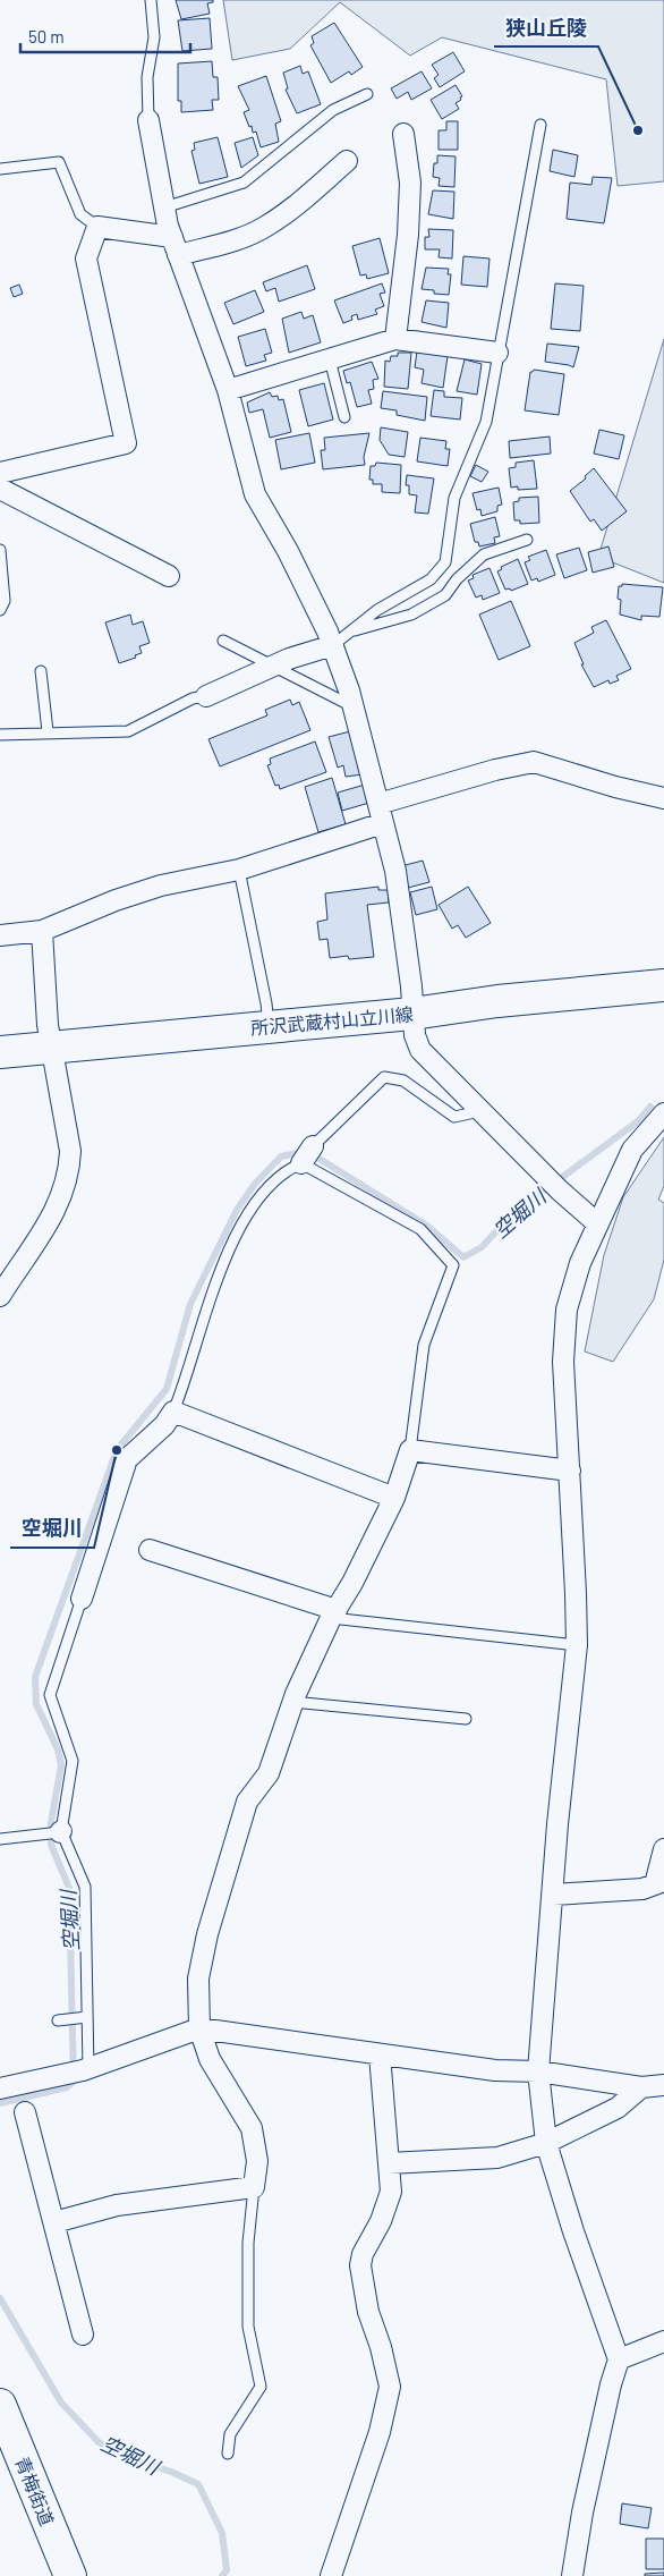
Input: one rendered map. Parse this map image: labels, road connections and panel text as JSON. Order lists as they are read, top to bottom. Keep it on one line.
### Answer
{"streets":{"main road":["所沢武蔵村山立川線","青梅街道"]},"water":["空堀川"],"places":["狭山丘陵","空堀川"],"scale_bar":"50 m"}
